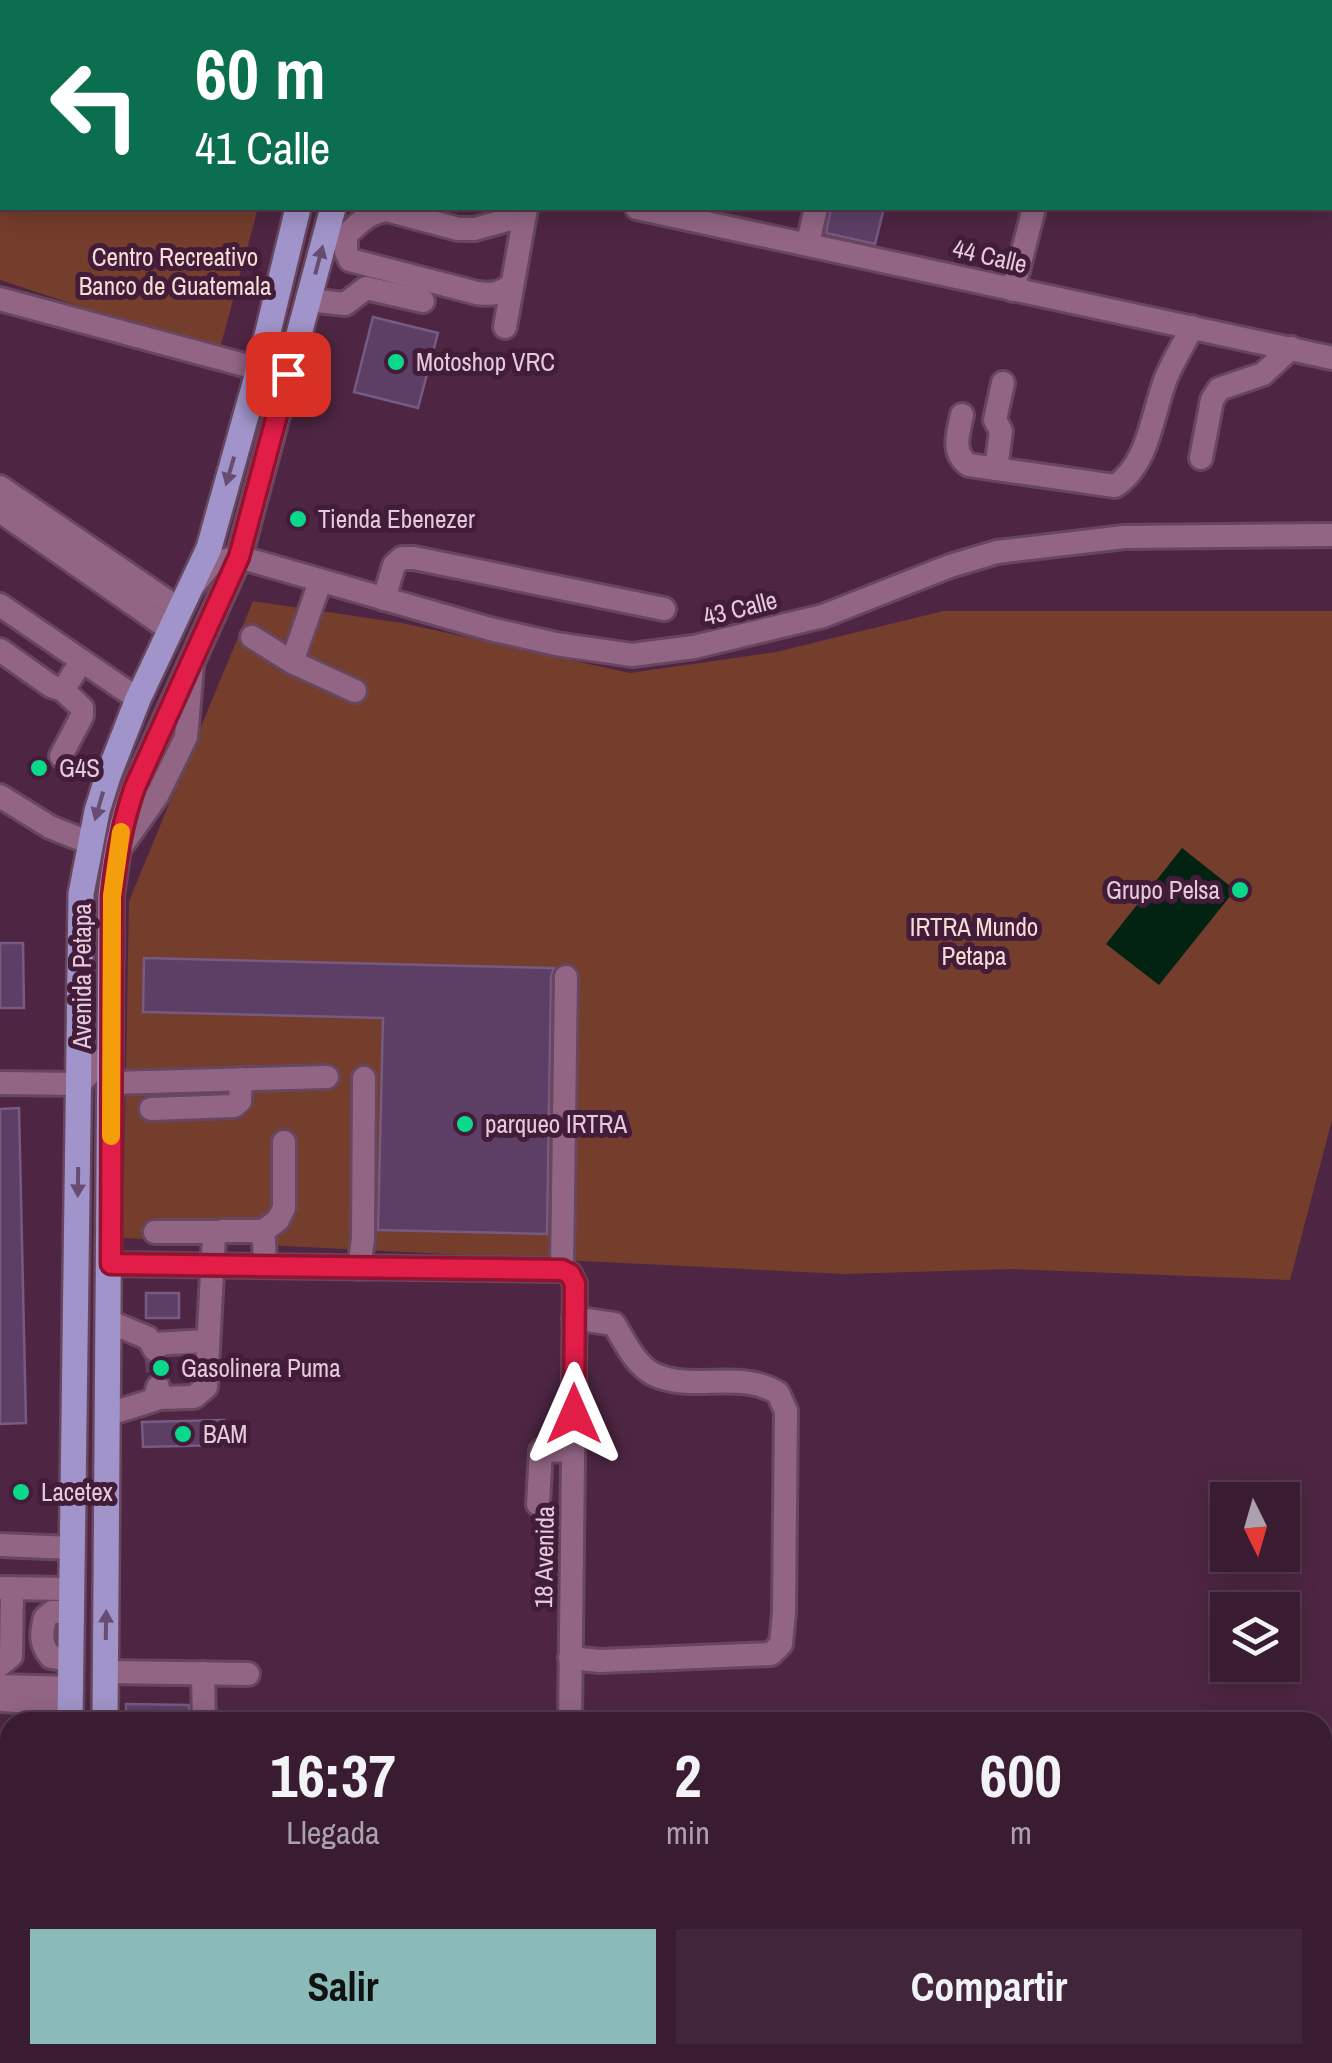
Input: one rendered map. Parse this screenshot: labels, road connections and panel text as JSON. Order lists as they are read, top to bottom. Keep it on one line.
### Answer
{"streets":{"main road":["Avenida Petapa"],"street":["44 Calle","43 Calle","18 Avenida"]},"crossings":[["43 Calle","Avenida Petapa"]],"parks":["Centro Recreativo Banco de Guatemala","IRTRA Mundo Petapa"],"places":["Motoshop VRC","Tienda Ebenezer","G4S","Grupo Pelsa","parqueo IRTRA","Gasolinera Puma","BAM","Lacetex"],"north":"bottom","page":{"turn":["60 m","41 Calle"],"eta":["16:37","Llegada","2","min","600","m"],"buttons":["Salir","Compartir"]}}
